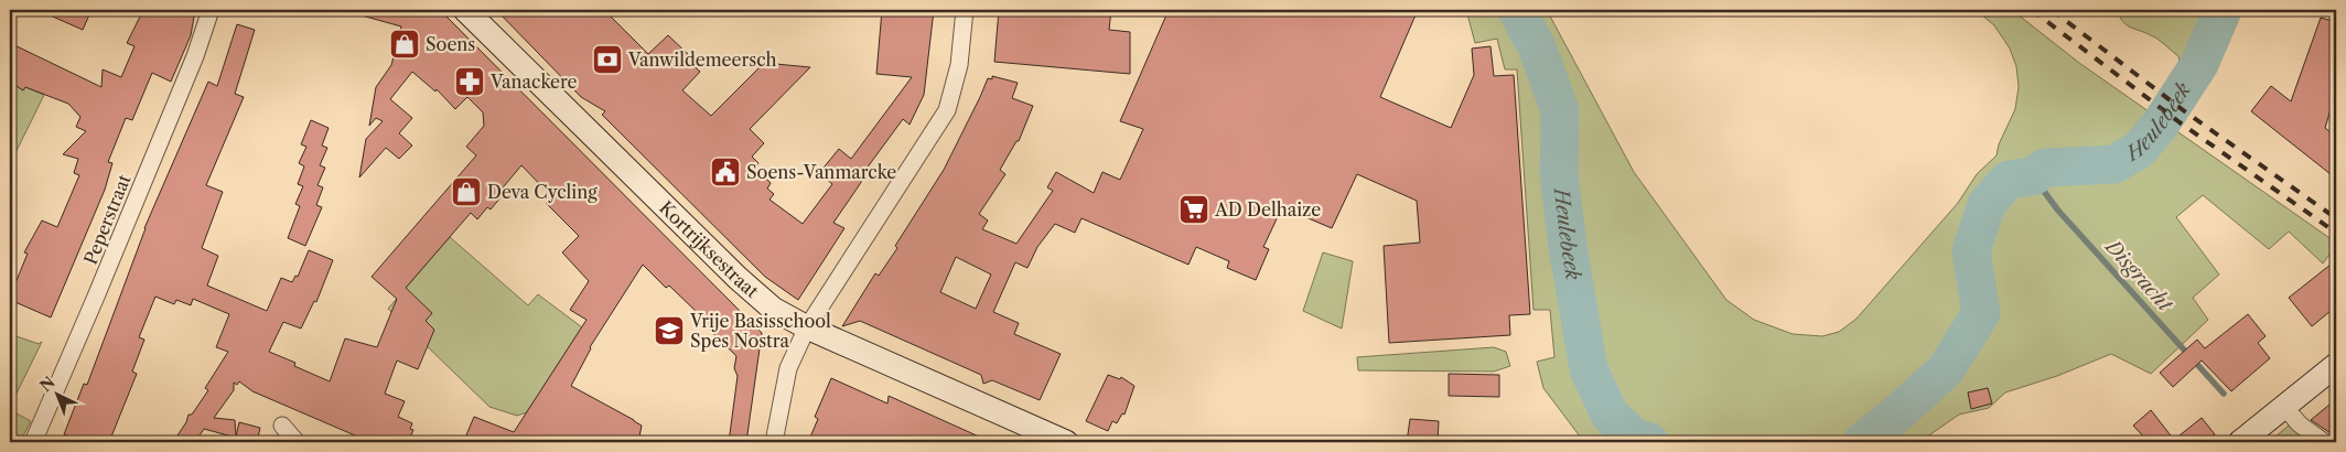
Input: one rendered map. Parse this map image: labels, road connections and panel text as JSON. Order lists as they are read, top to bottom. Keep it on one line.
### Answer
{"streets":{"street":["Peperstraat","Kortrijksestraat"]},"water":["Heulebeek","Disgracht"],"places":{"shop":["Soens","Deva Cycling"],"bank":["Vanwildemeersch"],"pharmacy":["Vanackere"],"public building":["Soens-Vanmarcke"],"supermarket":["AD Delhaize"],"school or university":["Vrije Basisschool Spes Nostra"]},"north":"top left"}
